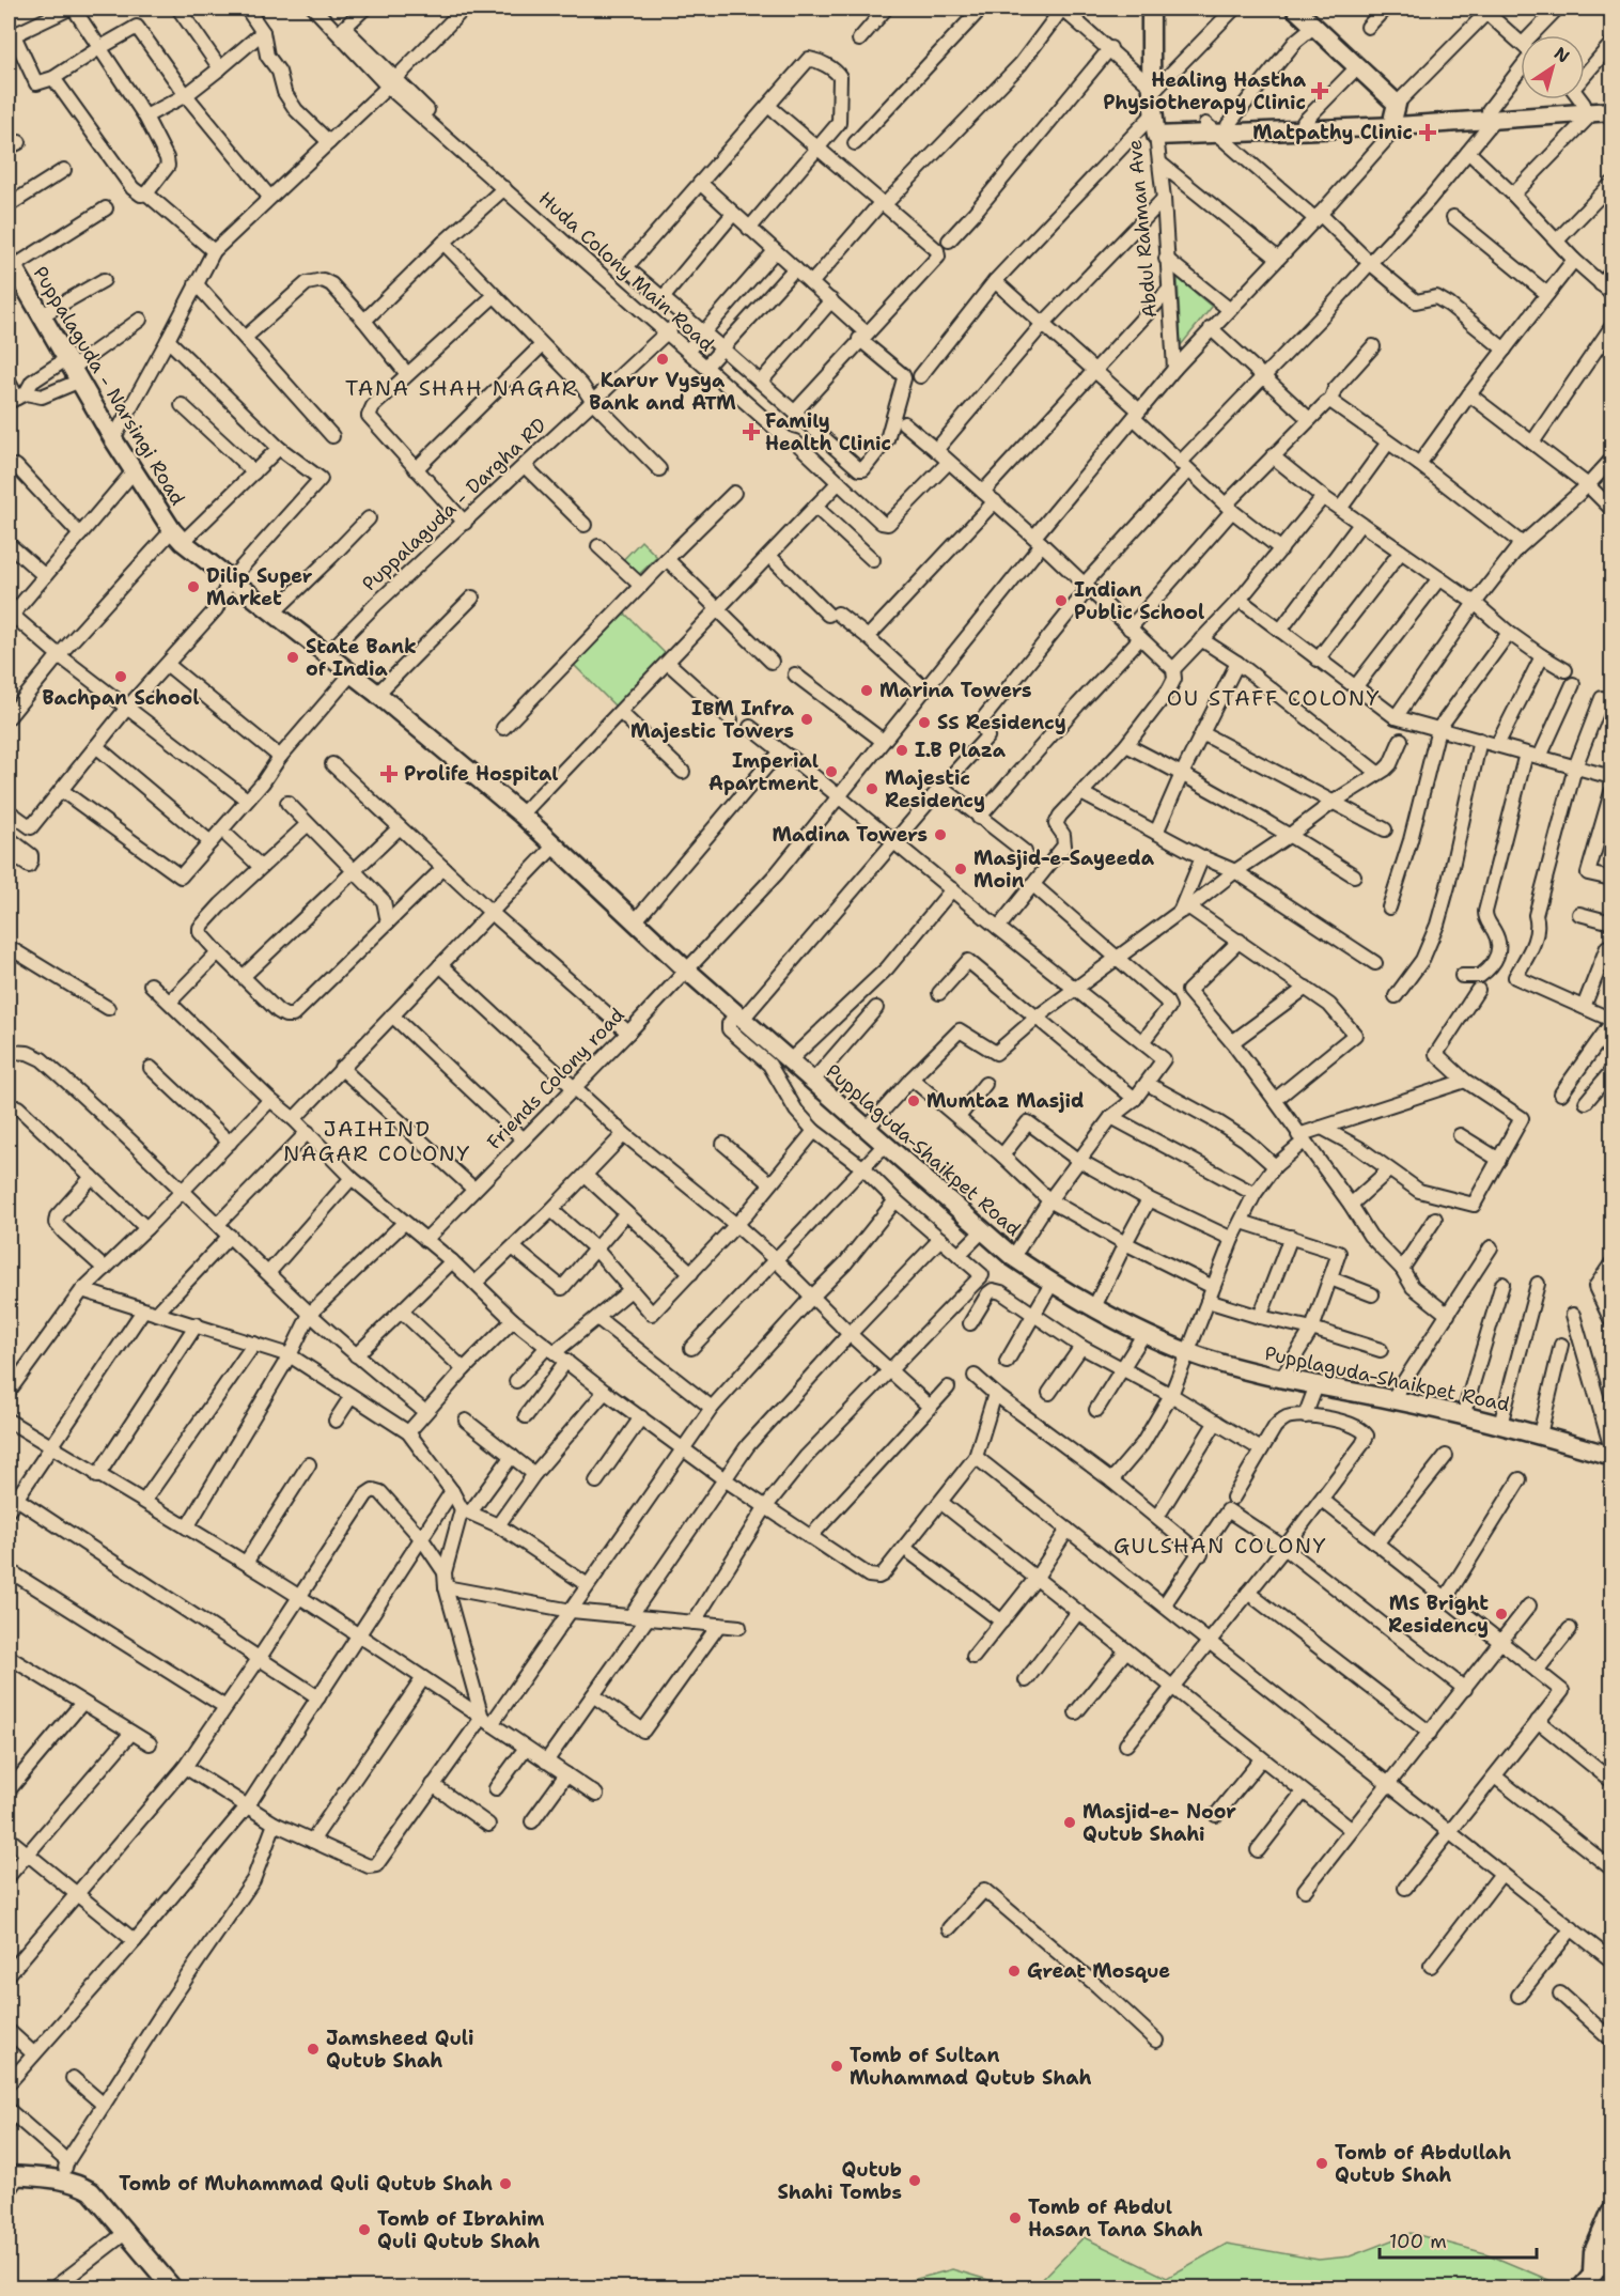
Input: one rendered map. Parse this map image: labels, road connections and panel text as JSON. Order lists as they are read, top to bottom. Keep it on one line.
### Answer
{"streets":{"street":["Abdul Rahman Ave","Huda Colony Main Road","Puppalaguda - Narsingi Road","Puppalaguda - Dargha RD","Friends Colony road","Pupplaguda-Shaikpet Road"]},"crossings":[["Abdul Rahman Ave","Friends Colony road"],["Huda Colony Main Road","Puppalaguda - Dargha RD"],["Puppalaguda - Narsingi Road","Puppalaguda - Dargha RD"],["Puppalaguda - Narsingi Road","Pupplaguda-Shaikpet Road"],["Puppalaguda - Dargha RD","Pupplaguda-Shaikpet Road"],["Friends Colony road","Pupplaguda-Shaikpet Road"]],"districts":["TANA SHAH NAGAR","OU STAFF COLONY","JAIHIND NAGAR COLONY","GULSHAN COLONY"],"places":{"health":["Healing Hastha Physiotherapy Clinic","Matpathy Clinic","Family Health Clinic","Prolife Hospital"],"other":["Karur Vysya Bank and ATM","Dilip Super Market","Indian Public School","State Bank of India","Bachpan School","Marina Towers","IBM Infra Majestic Towers","SS Residency","I.B Plaza","Imperial Apartment","Majestic Residency","Madina Towers","Masjid-e-Sayeeda Moin","Mumtaz Masjid","MS Bright Residency","Masjid-e- Noor Qutub Shahi","Great Mosque","Jamsheed Quli Qutub Shah","Tomb of Sultan Muhammad Qutub Shah","Tomb of Abdullah Qutub Shah","Qutub Shahi Tombs","Tomb of Muhammad Quli Qutub Shah","Tomb of Abdul Hasan Tana Shah","Tomb of Ibrahim Quli Qutub Shah"]},"scale_bar":"100 m","north":"top right"}
